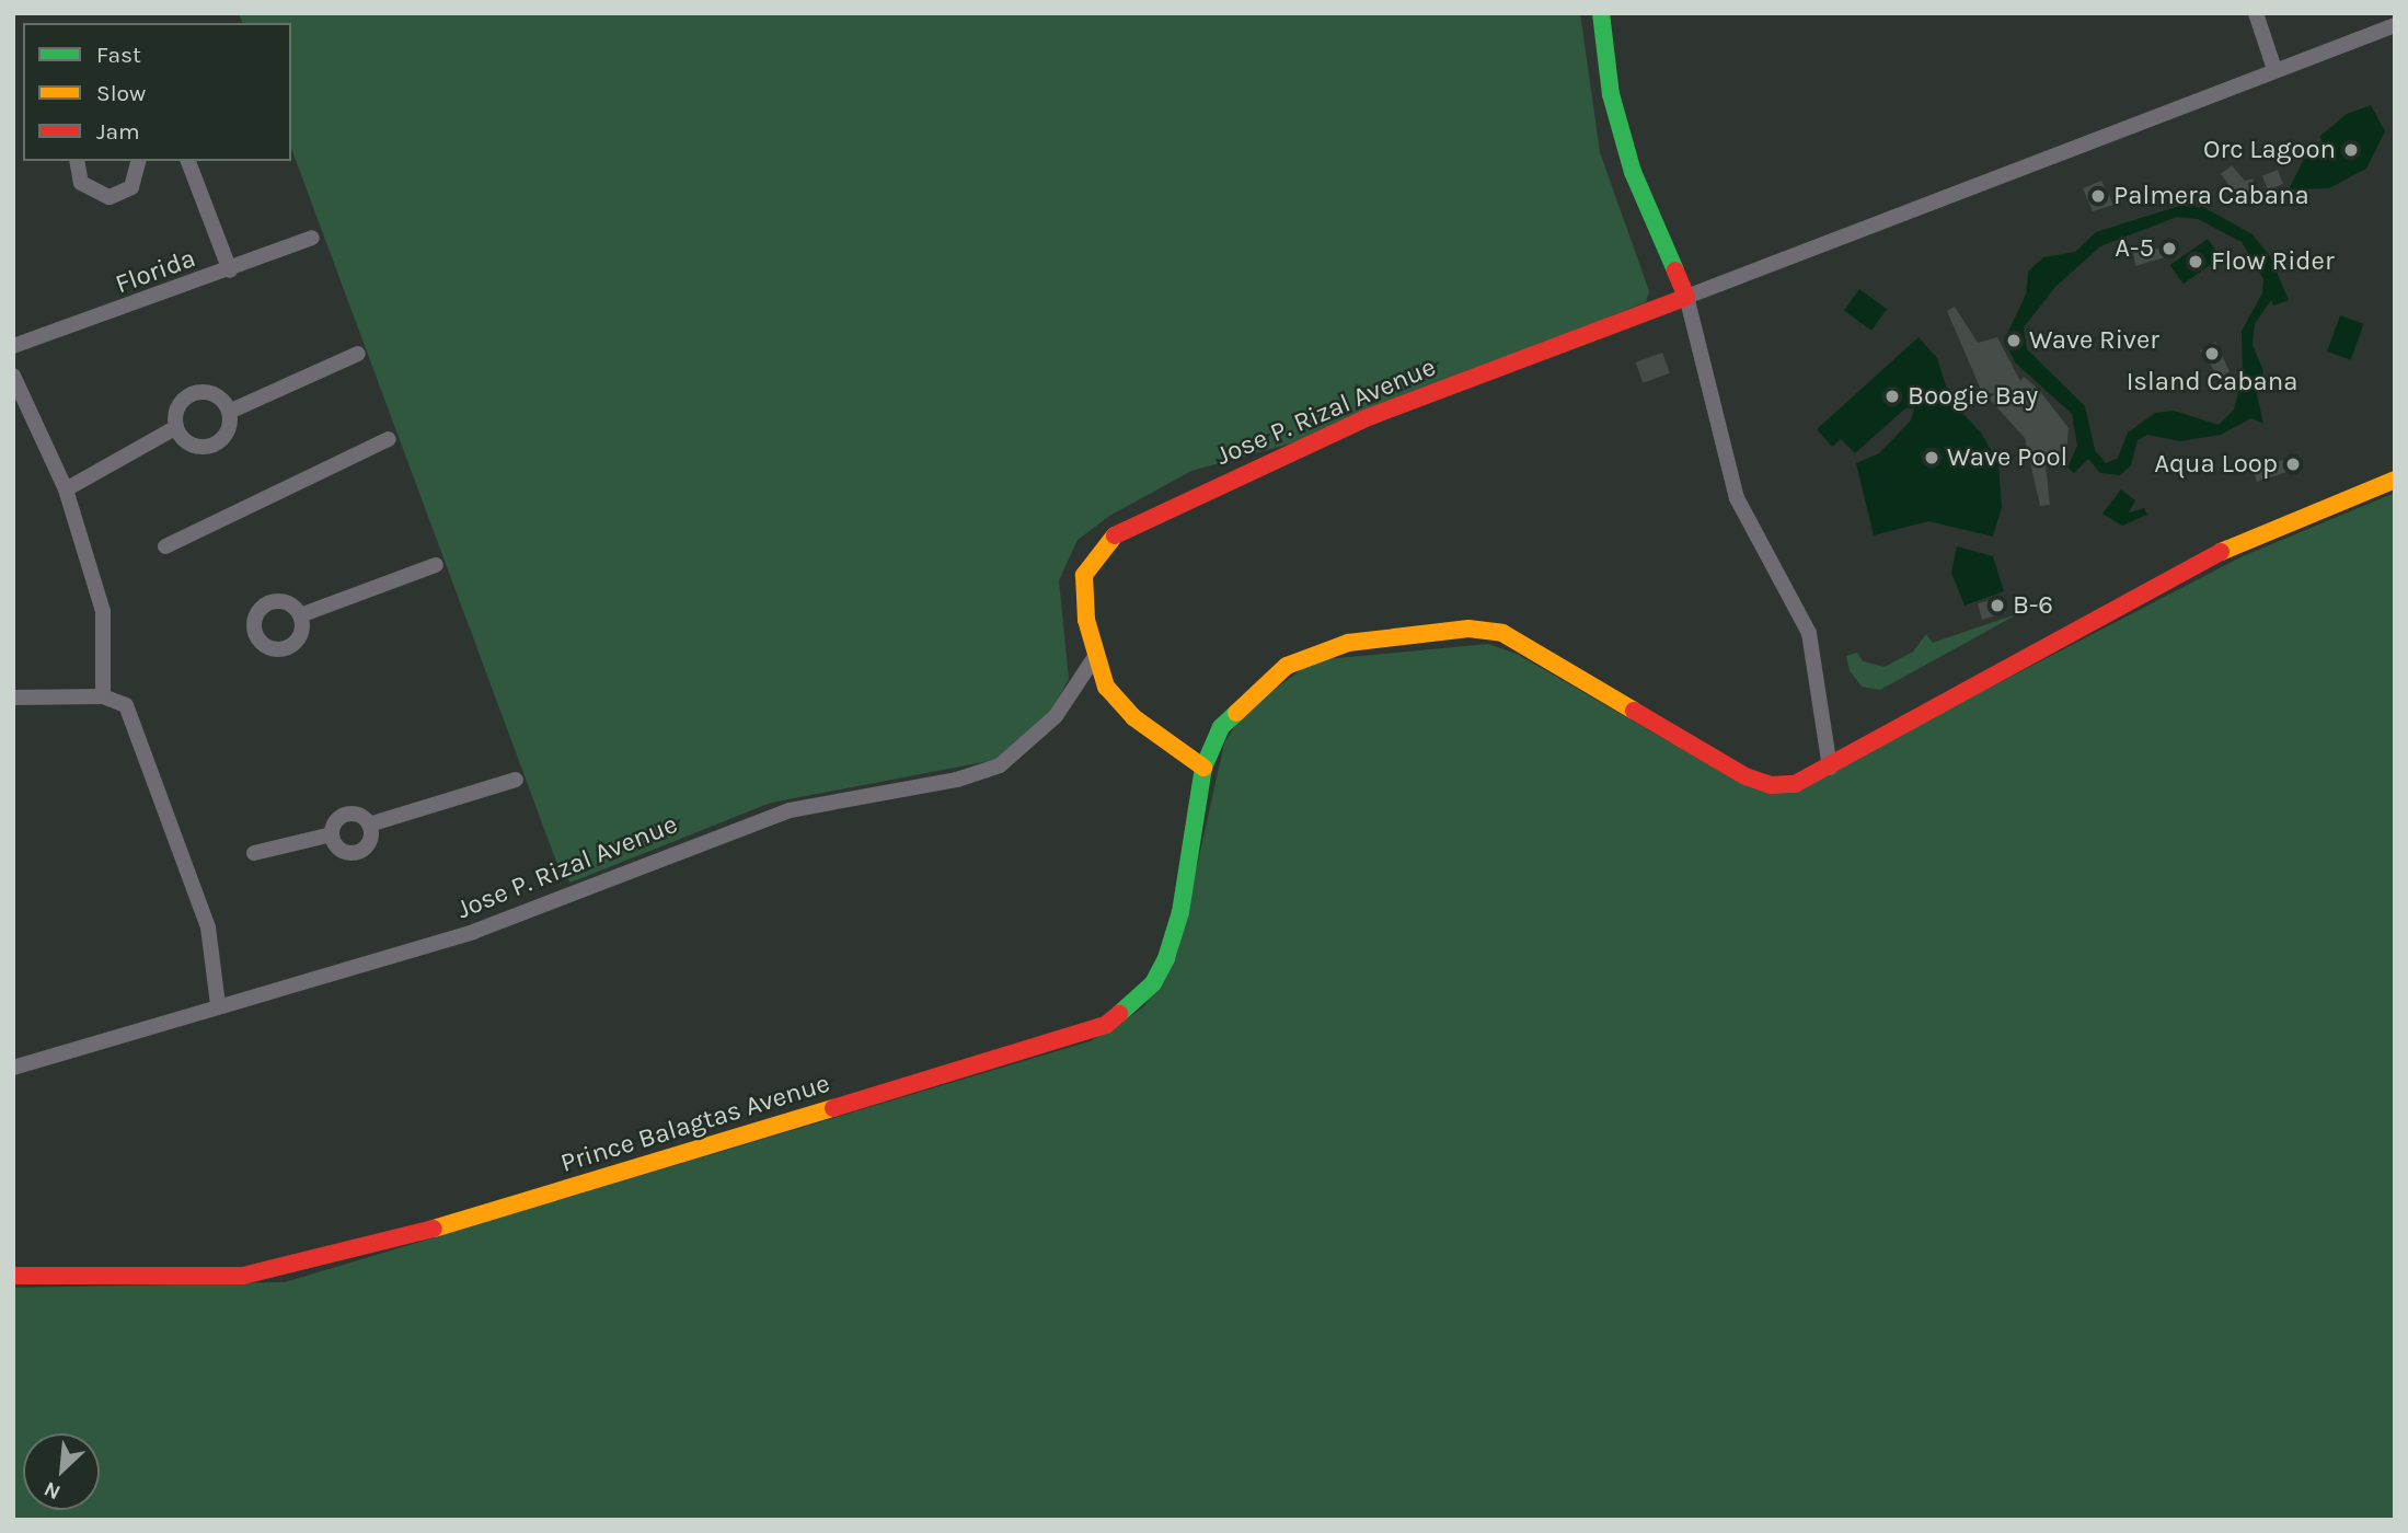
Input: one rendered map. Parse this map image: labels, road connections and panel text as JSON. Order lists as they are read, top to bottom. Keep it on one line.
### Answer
{"streets":{"main road":["Jose P. Rizal Avenue","Prince Balagtas Avenue"],"street":["Florida"]},"crossings":[["Jose P. Rizal Avenue","Prince Balagtas Avenue"]],"places":["Orc Lagoon","Palmera Cabana","A-5","Flow Rider","Wave River","Island Cabana","Boogie Bay","Wave Pool","Aqua Loop","B-6"],"legend":["Fast","Slow","Jam"],"north":"bottom left"}
